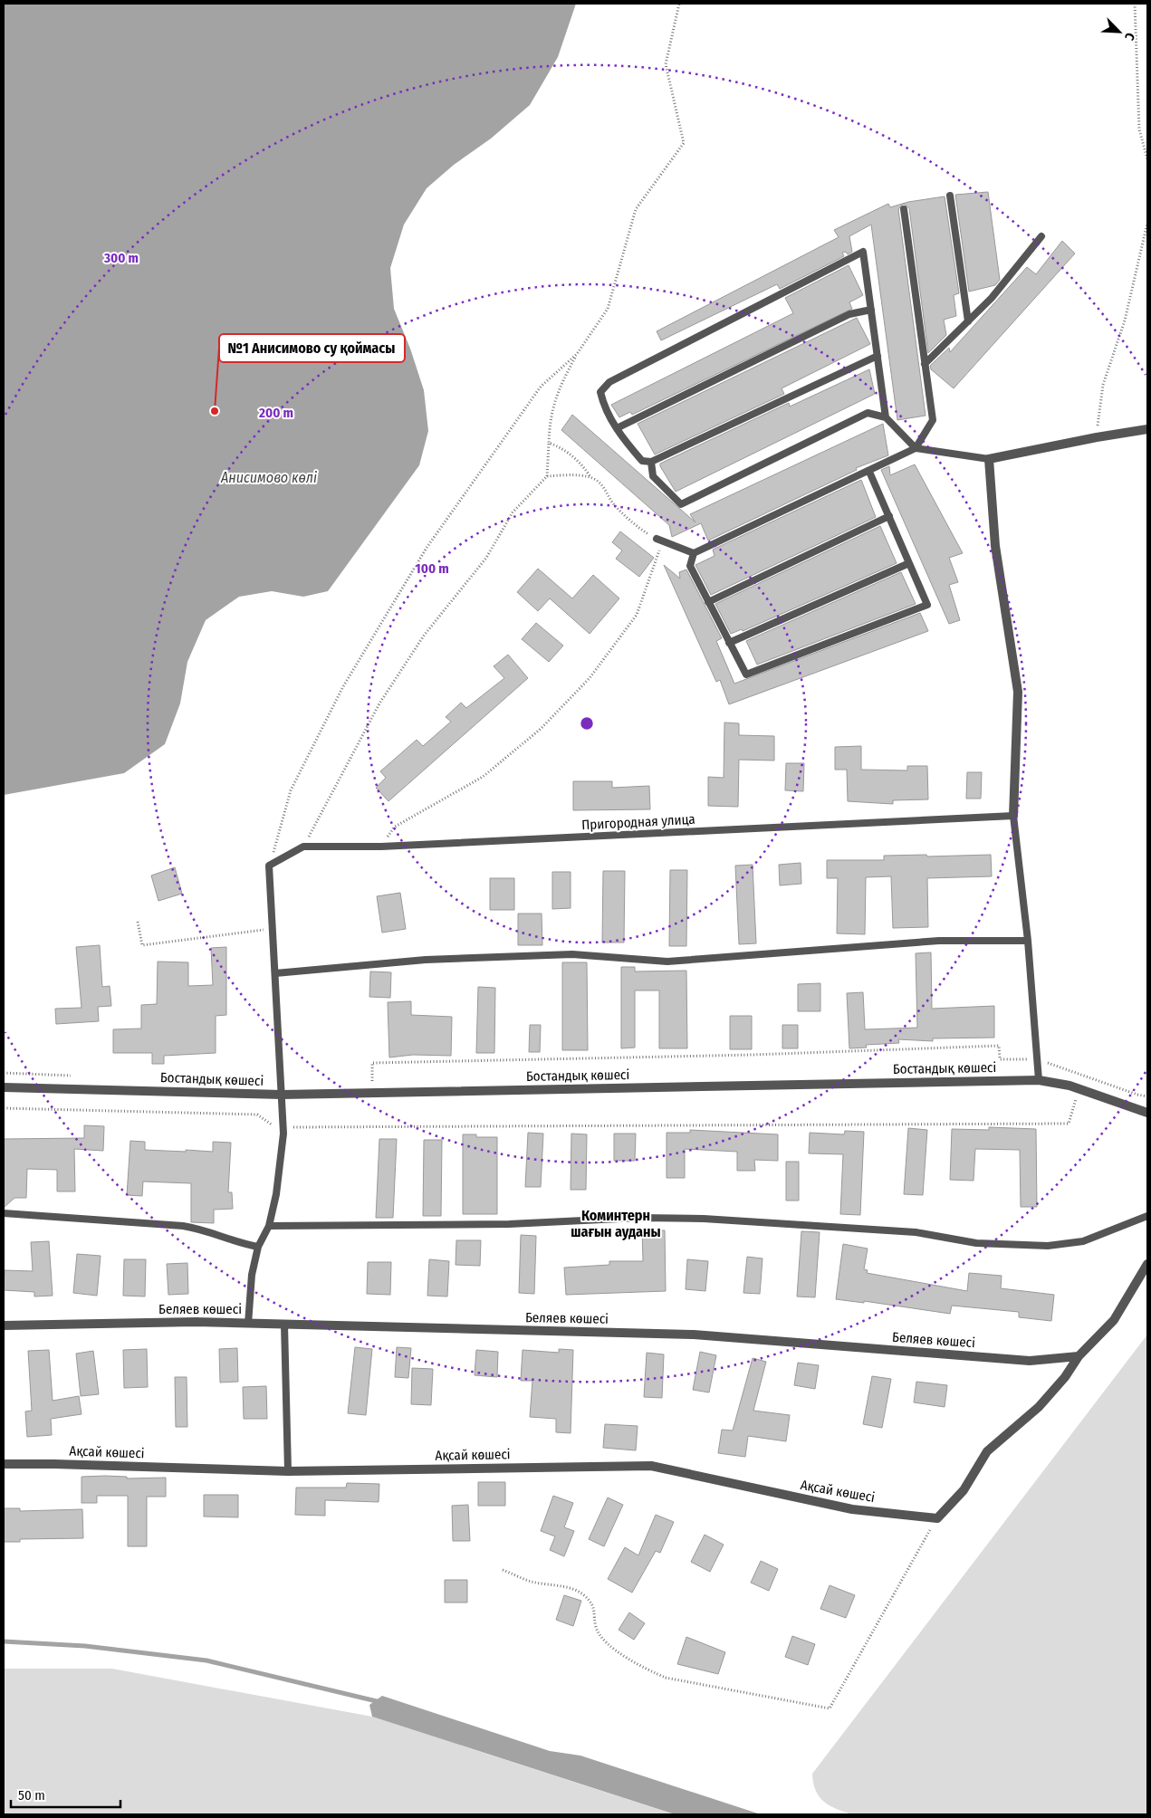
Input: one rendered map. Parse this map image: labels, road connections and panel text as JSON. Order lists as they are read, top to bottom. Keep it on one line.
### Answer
{"streets":{"street":["Бостандық көшесі","Беляев көшесі","Ақсай көшесі"],"lane":["Пригородная улица"]},"districts":["Коминтерн шағын ауданы"],"water":["Анисимово көлі"],"places":["№1 Анисимово су қоймасы"],"scale_bar":"50 m","north":"bottom right","rings":["300 m","200 m","100 m"]}
